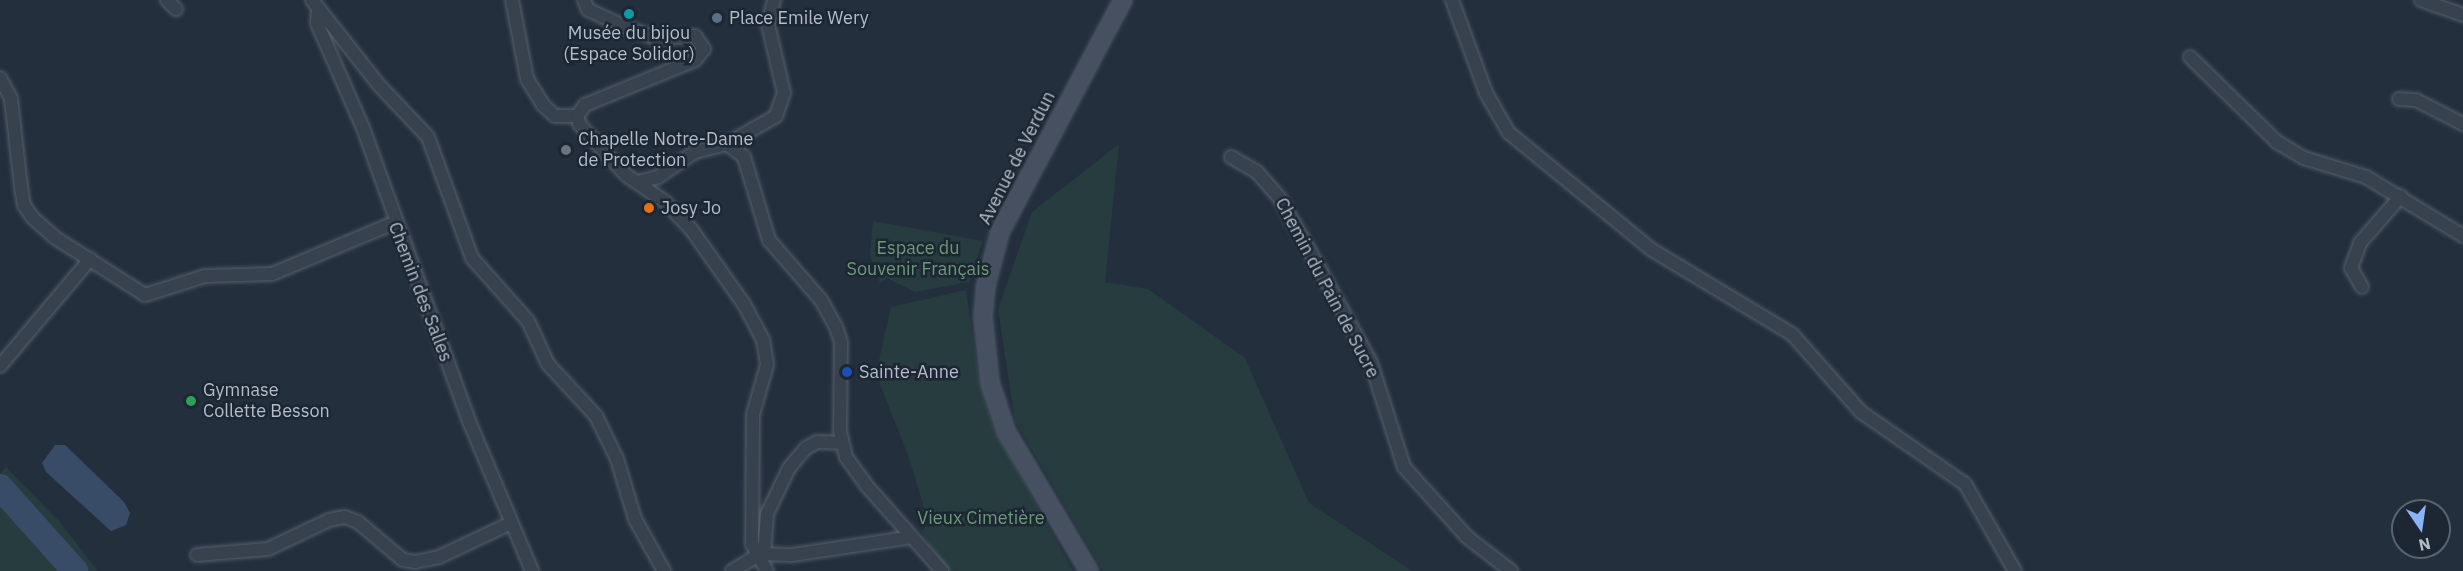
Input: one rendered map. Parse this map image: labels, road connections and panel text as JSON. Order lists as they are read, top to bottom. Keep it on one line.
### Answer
{"streets":{"main road":["Avenue de Verdun"],"street":["Chemin du Pain de Sucre","Chemin des Salles"]},"parks":["Espace du Souvenir Français","Vieux Cimetière"],"places":["Musée du bijou (Espace Solidor)","Place Emile Wery","Chapelle Notre-Dame de Protection","Josy Jo","Sainte-Anne","Gymnase Collette Besson"],"north":"bottom"}
